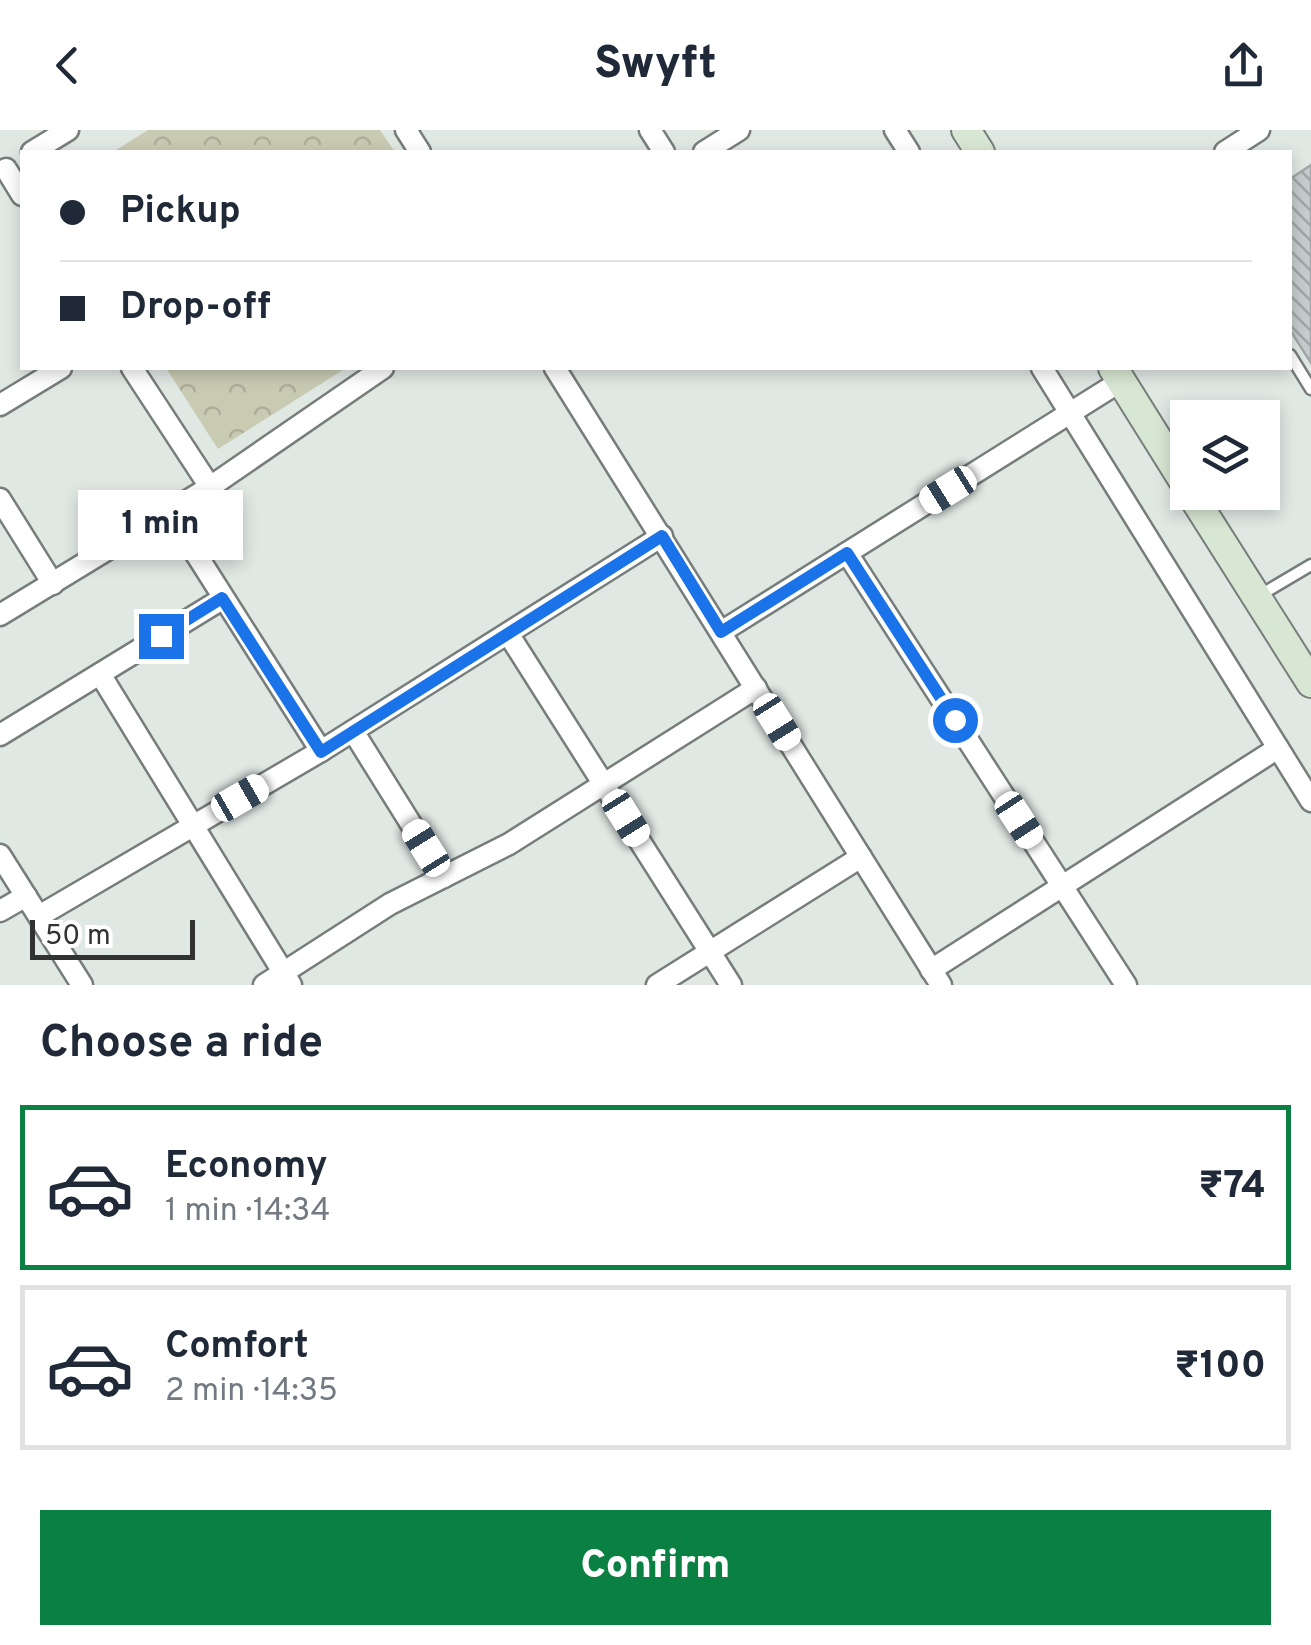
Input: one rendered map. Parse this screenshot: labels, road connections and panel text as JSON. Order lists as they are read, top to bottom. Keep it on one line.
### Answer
{"scale_bar":"50 m","page":{"header":"Swyft","banner":["Pickup","Drop-off"],"bubble":"1 min","scale":"50 m","heading":"Choose a ride","list":[{"name":"Economy","note":"1 min · 14:34","value":"₹74"},{"name":"Comfort","note":"2 min · 14:35","value":"₹100"}],"buttons":"Confirm"}}
